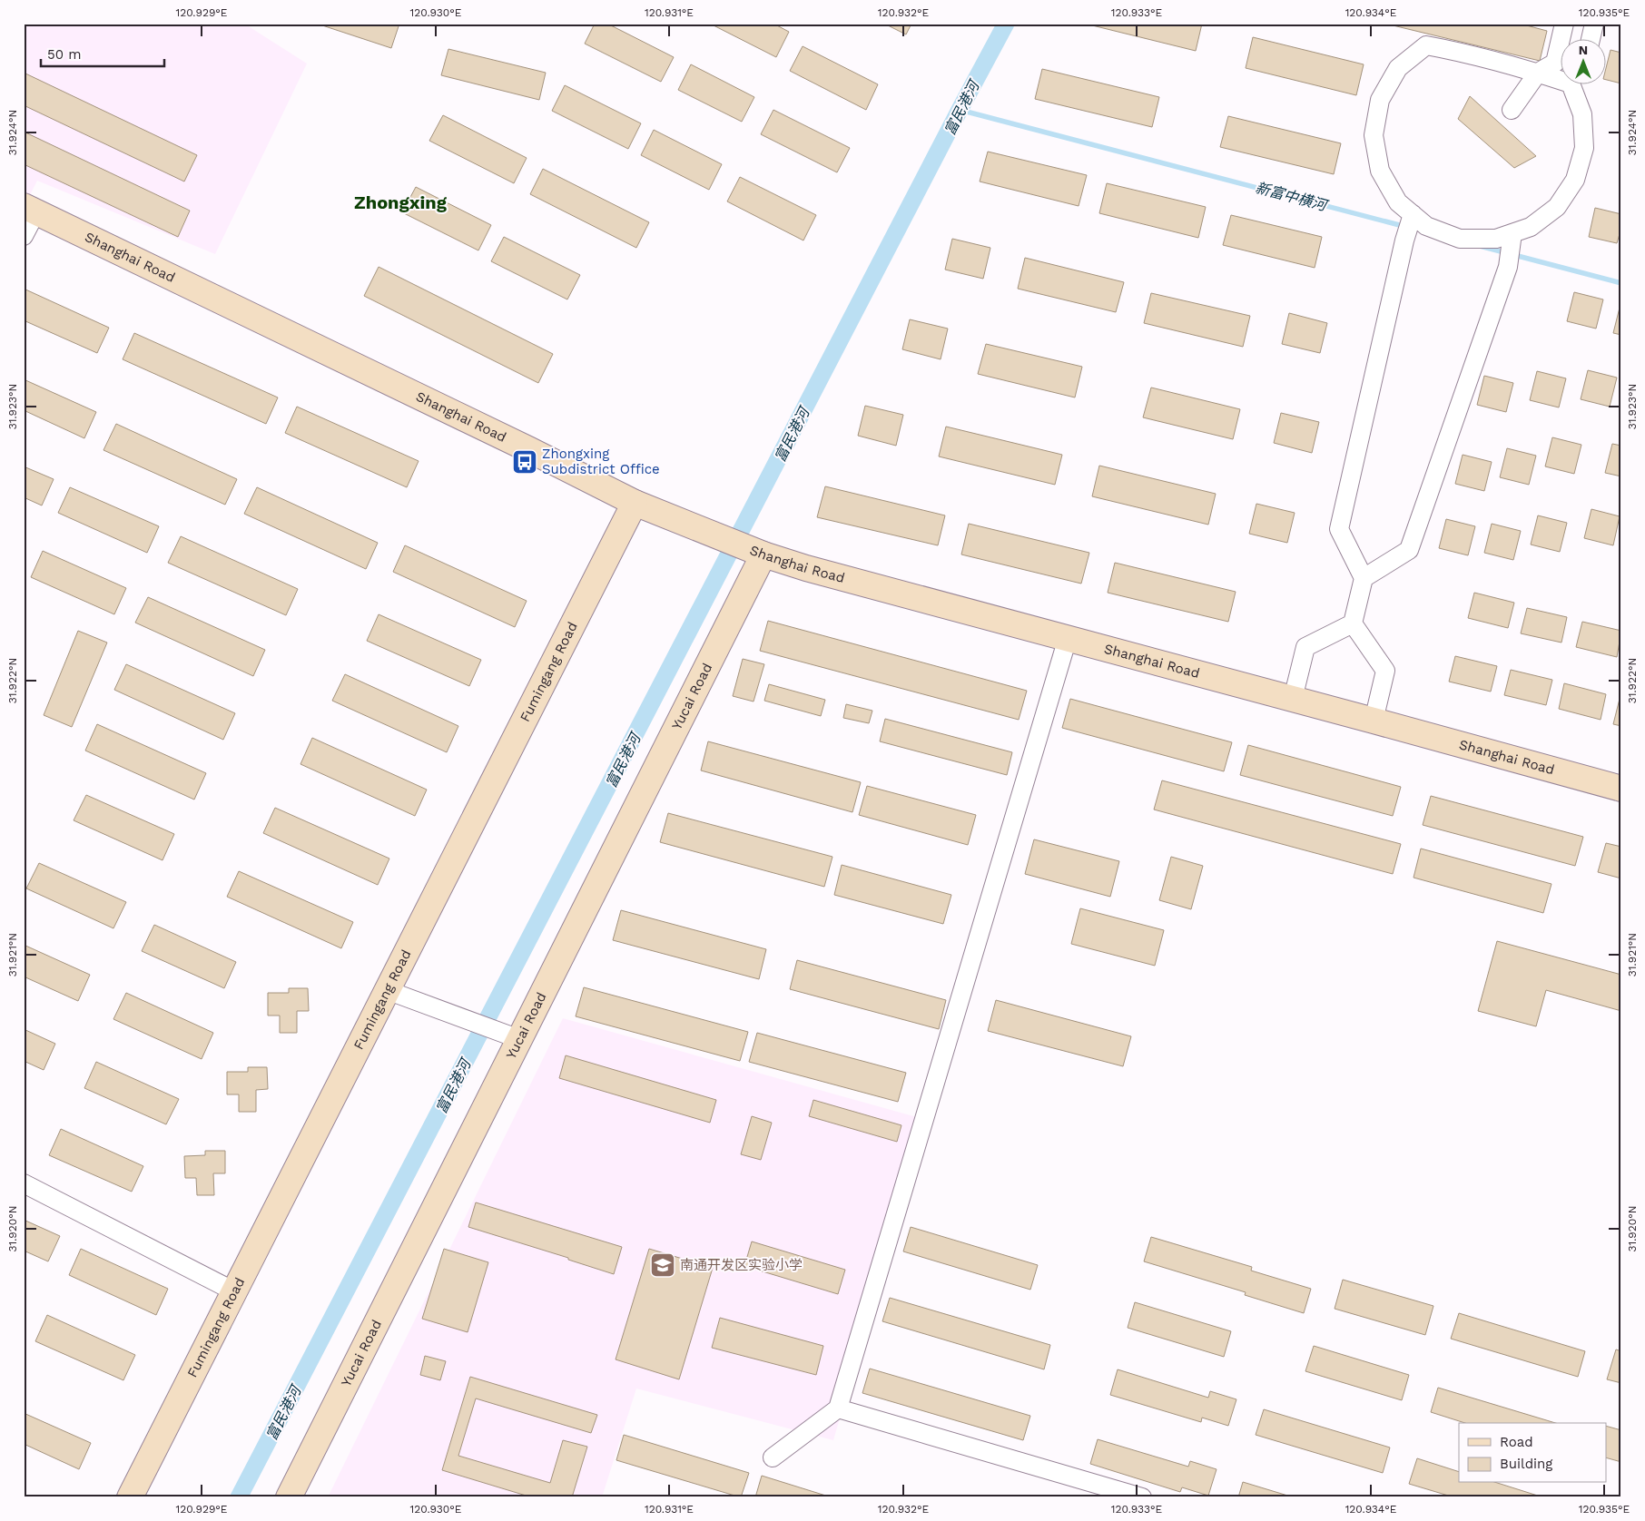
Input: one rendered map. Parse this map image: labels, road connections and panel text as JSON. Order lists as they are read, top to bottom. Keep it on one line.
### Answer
{"streets":{"street":["Shanghai Road","Fumingang Road","Yucai Road"]},"crossings":[["Shanghai Road","Fumingang Road"],["Shanghai Road","Yucai Road"]],"districts":["Zhongxing"],"water":["富民港河","新富中横河"],"places":{"bus stop":["Zhongxing Subdistrict Office"],"school or university":["南通开发区实验小学"]},"legend":["Road","Building"],"scale_bar":"50 m","north":"top","coordinates":["120.929°E","120.930°E","120.931°E","120.932°E","120.933°E","120.934°E","120.935°E","31.924°N","31.923°N","31.922°N","31.921°N","31.920°N"]}
